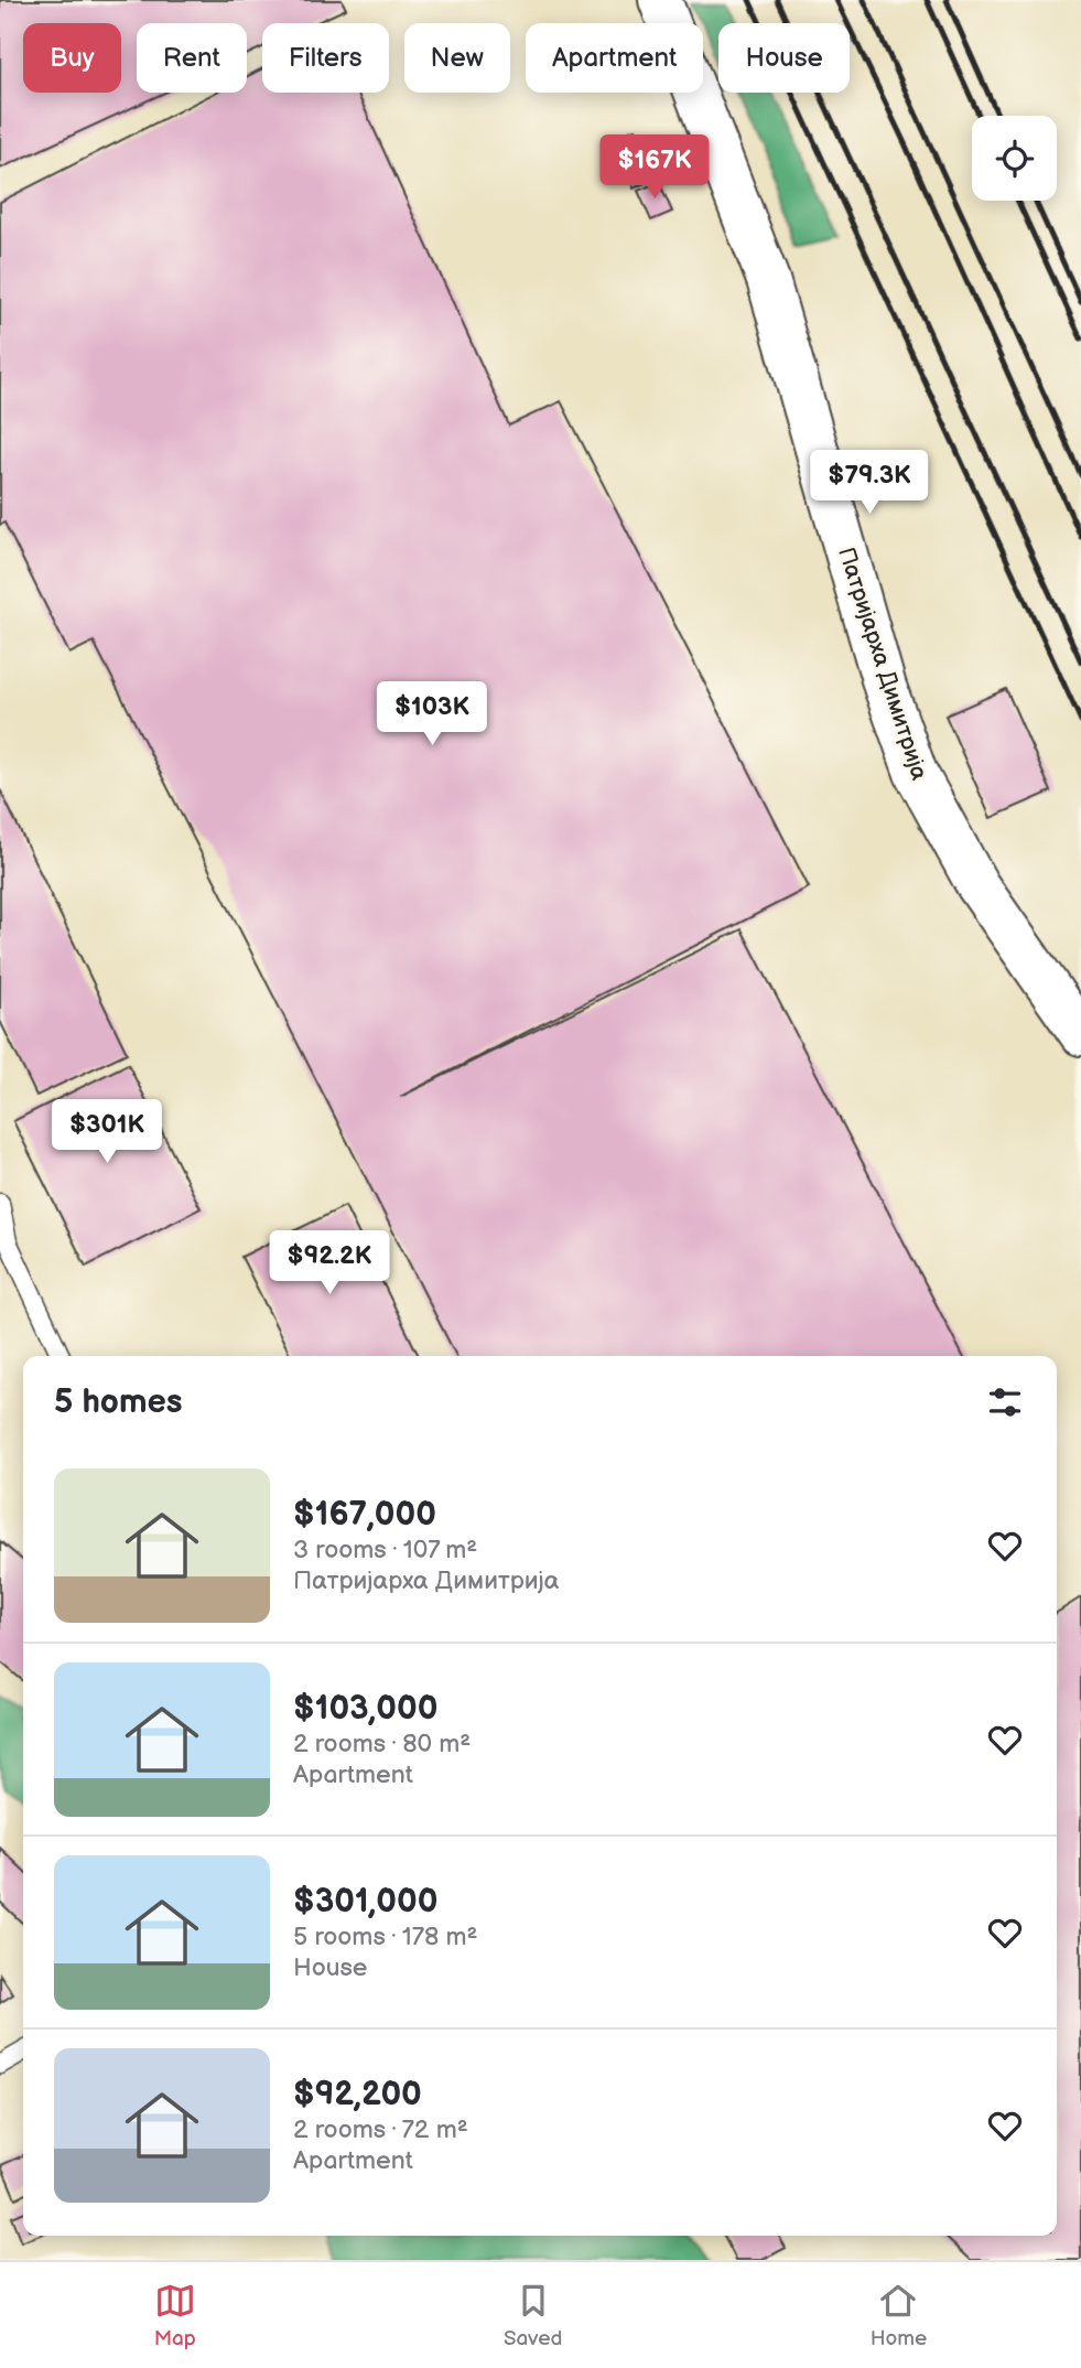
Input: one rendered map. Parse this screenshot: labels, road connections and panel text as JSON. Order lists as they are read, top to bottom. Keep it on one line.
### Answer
{"streets":{"main road":["Патријарха Димитрија"]},"page":{"chip":["Buy","Rent","Filters","New","Apartment","House"],"price":["$167K","$79.3K","$103K","$301K","$92.2K"],"heading":"5 homes","list":[{"name":"$167,000","note":"3 rooms · 107 m² · Патријарха Димитрија"},{"name":"$103,000","note":"2 rooms · 80 m² · Apartment"},{"name":"$301,000","note":"5 rooms · 178 m² · House"},{"name":"$92,200","note":"2 rooms · 72 m² · Apartment"}],"tabs":["Map","Saved","Home"]}}
